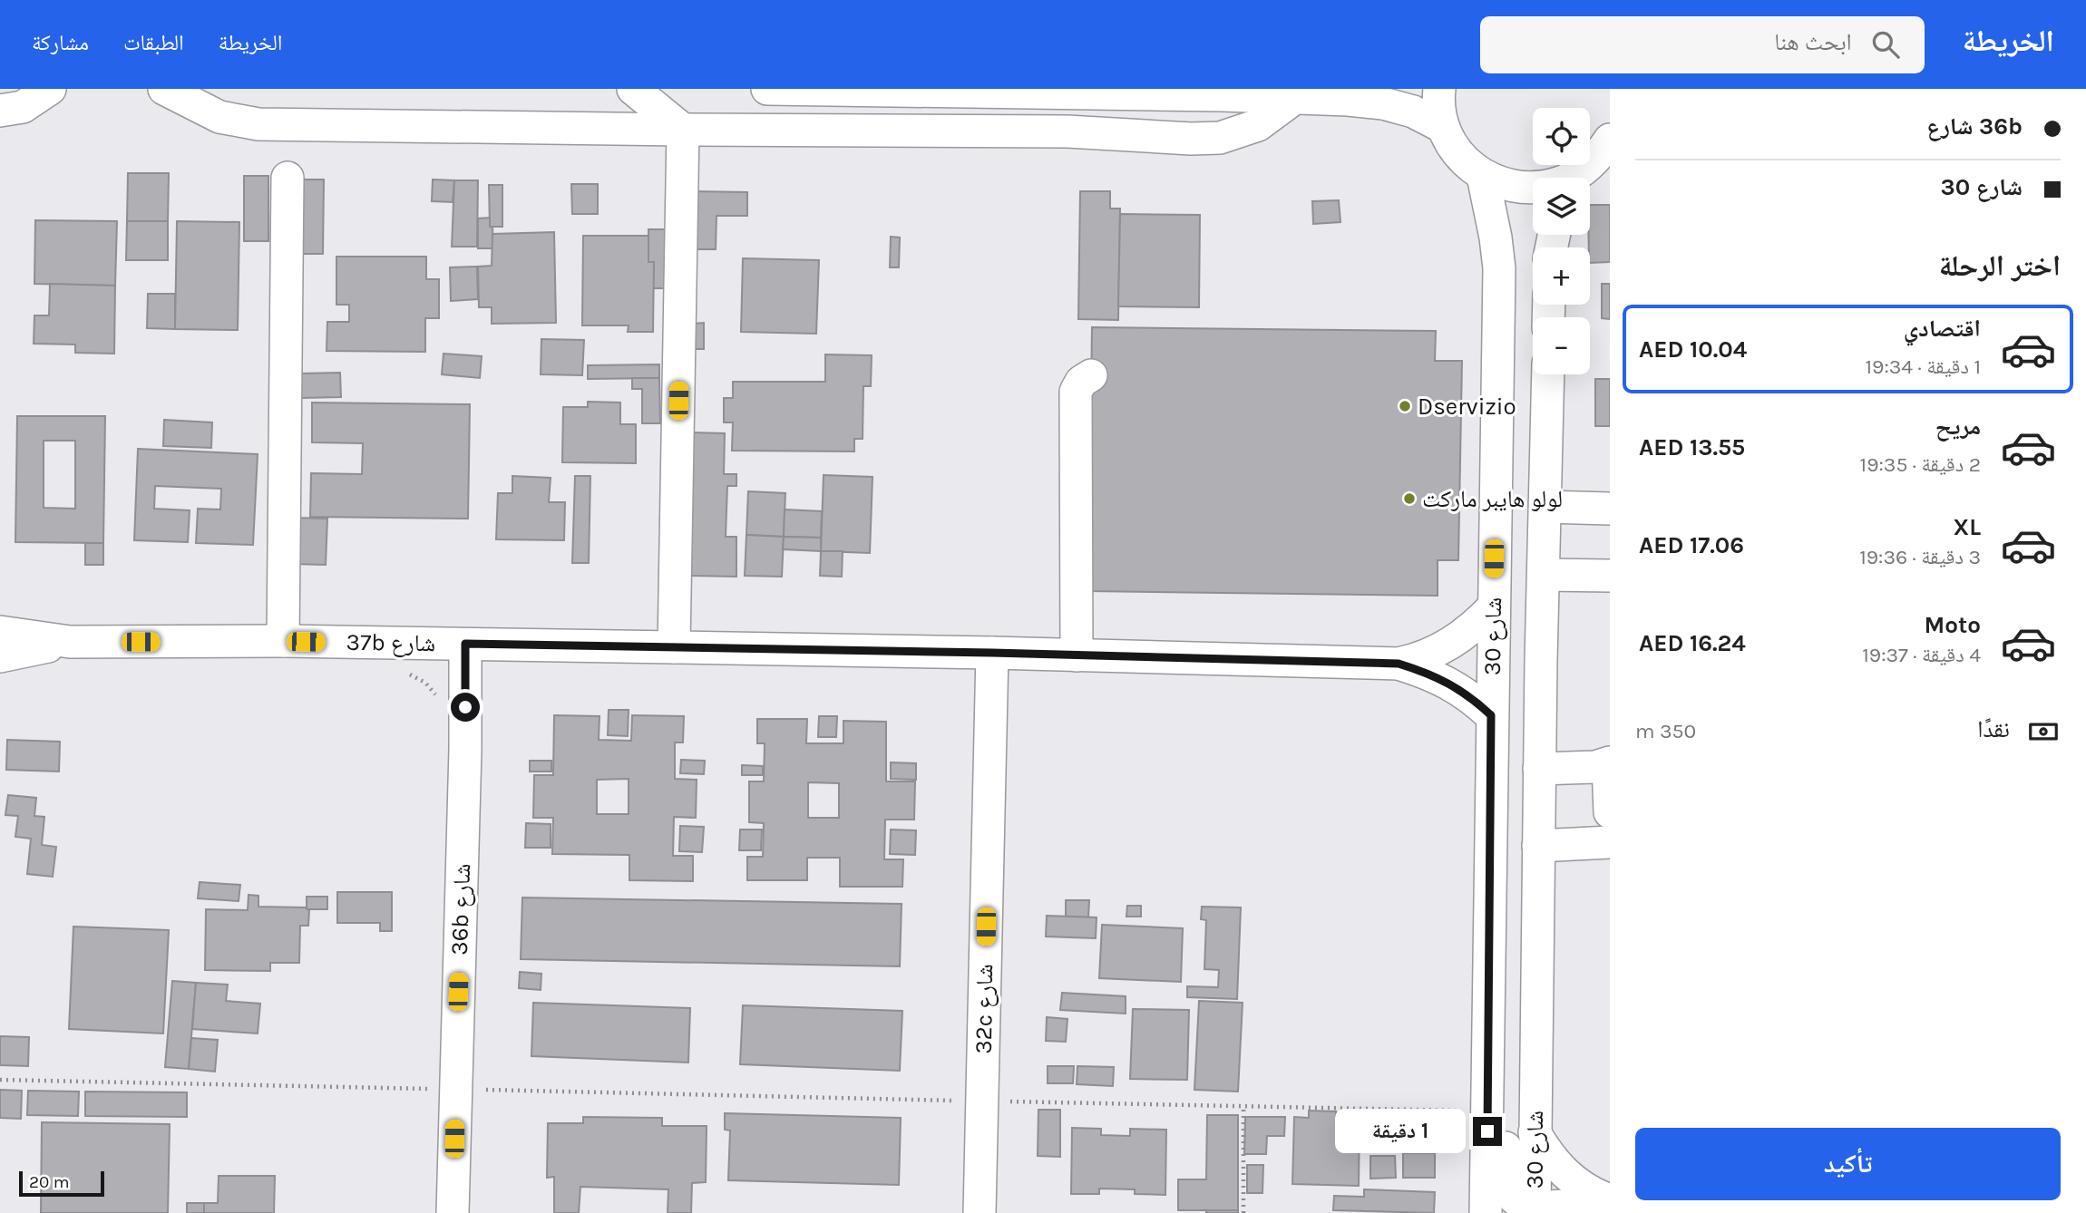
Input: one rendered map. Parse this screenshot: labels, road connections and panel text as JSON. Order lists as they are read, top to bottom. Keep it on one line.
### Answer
{"streets":{"street":["شارع 30","37b شارع","36b شارع","32c شارع"]},"crossings":[["شارع 30","37b شارع"],["37b شارع","36b شارع"],["37b شارع","32c شارع"]],"places":["Dservizio","لولو هايبر ماركت"],"scale_bar":"20 m","page":{"header":"الخريطة","search":"ابحث هنا","nav":["الخريطة","الطبقات","مشاركة"],"banner":["36b شارع","شارع 30"],"map_buttons":["+","−"],"heading":"اختر الرحلة","list":[{"name":"اقتصادي","note":"1 دقيقة · 19:34","value":"AED 10.04"},{"name":"مريح","note":"2 دقيقة · 19:35","value":"AED 13.55"},{"name":"XL","note":"3 دقيقة · 19:36","value":"AED 17.06"},{"name":"Moto","note":"4 دقيقة · 19:37","value":"AED 16.24"}],"pay":["نقدًا","350 m"],"bubble":"1 دقيقة","buttons":"تأكيد","scale":"20 m"}}
